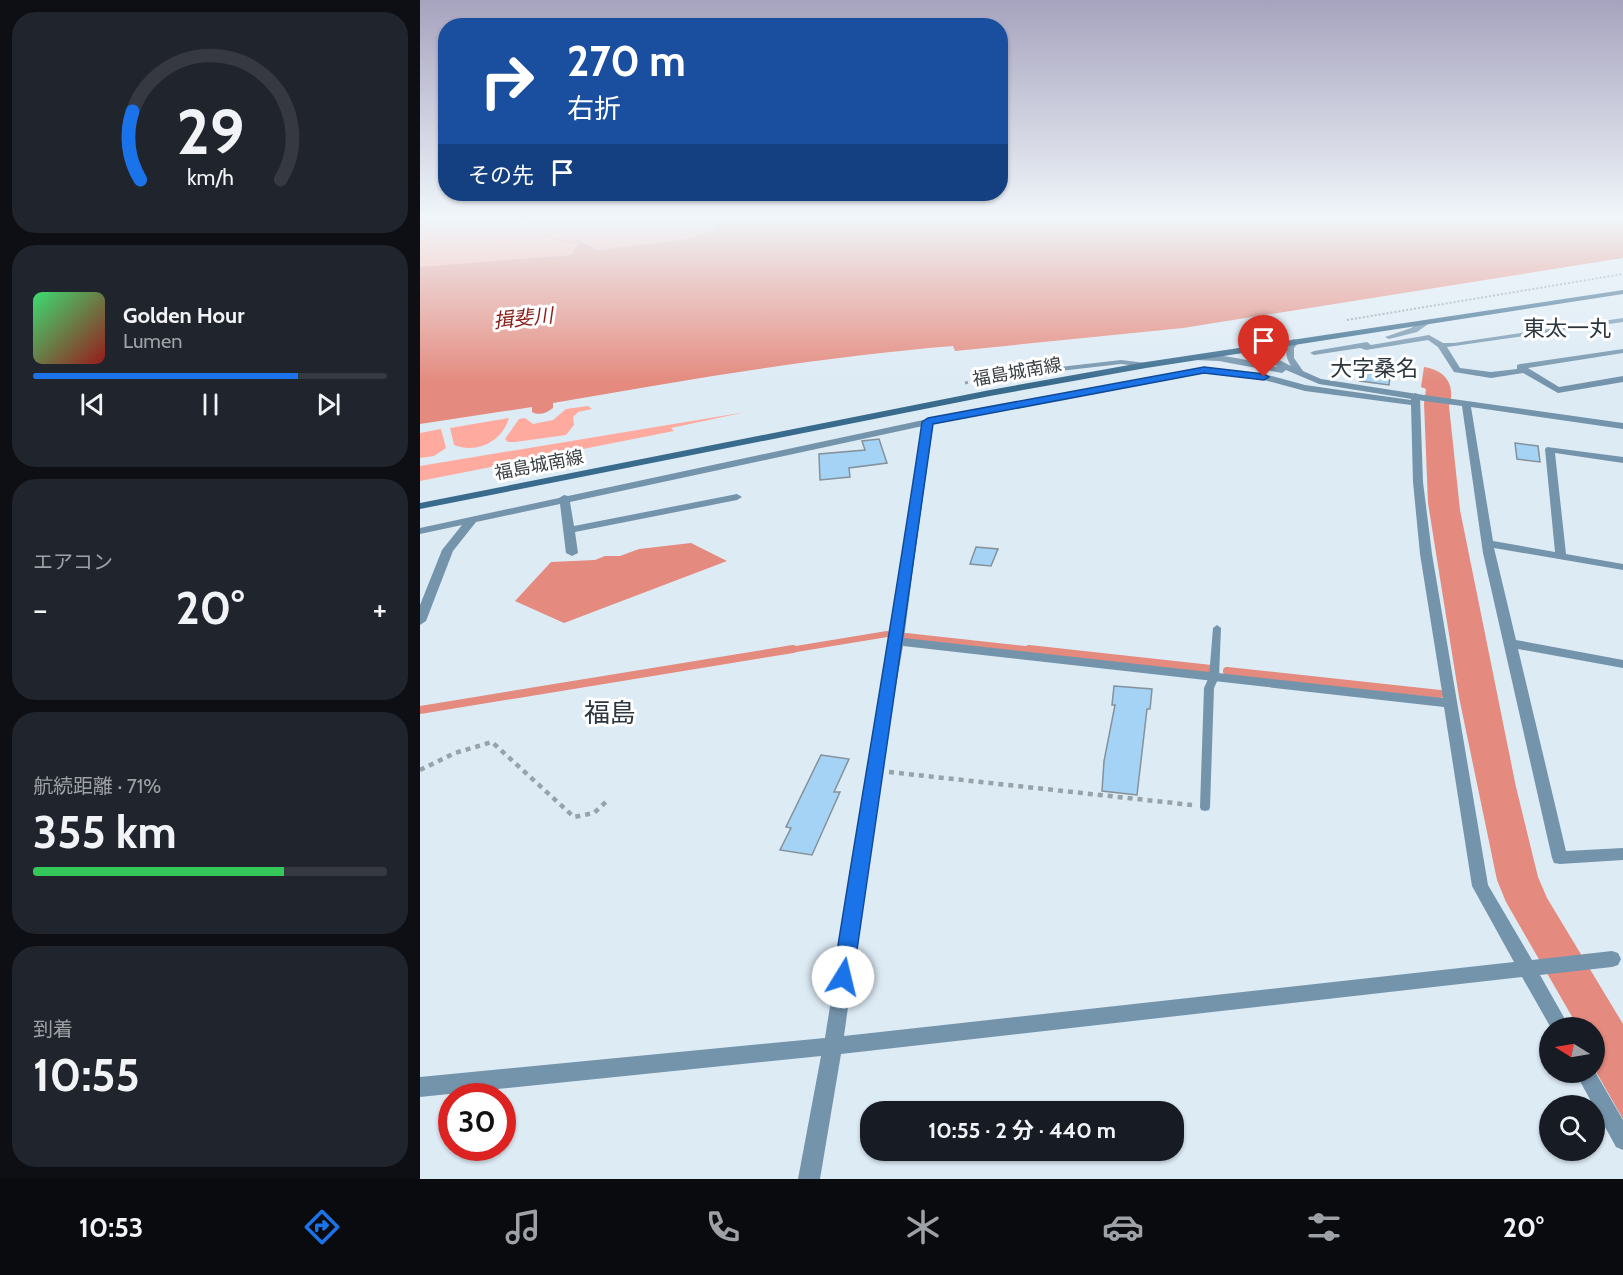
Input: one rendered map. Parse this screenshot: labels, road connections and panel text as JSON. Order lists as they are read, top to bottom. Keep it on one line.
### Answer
{"streets":{"main road":["福島城南線"]},"districts":["東太一丸","大字桑名","福島"],"water":["揖斐川"],"north":"left","page":{"turn":["270 m","右折"],"then":"その先","song":["Golden Hour","Lumen"],"tile":["エアコン",["航続距離 · 71%","355 km"],["到着","10:55"]],"heat":["−","20°","+"],"limit":"30","trip":"10:55 · 2 分 · 440 m","tabs":["10:53","20°"],"gauge":["29","km/h"]}}
